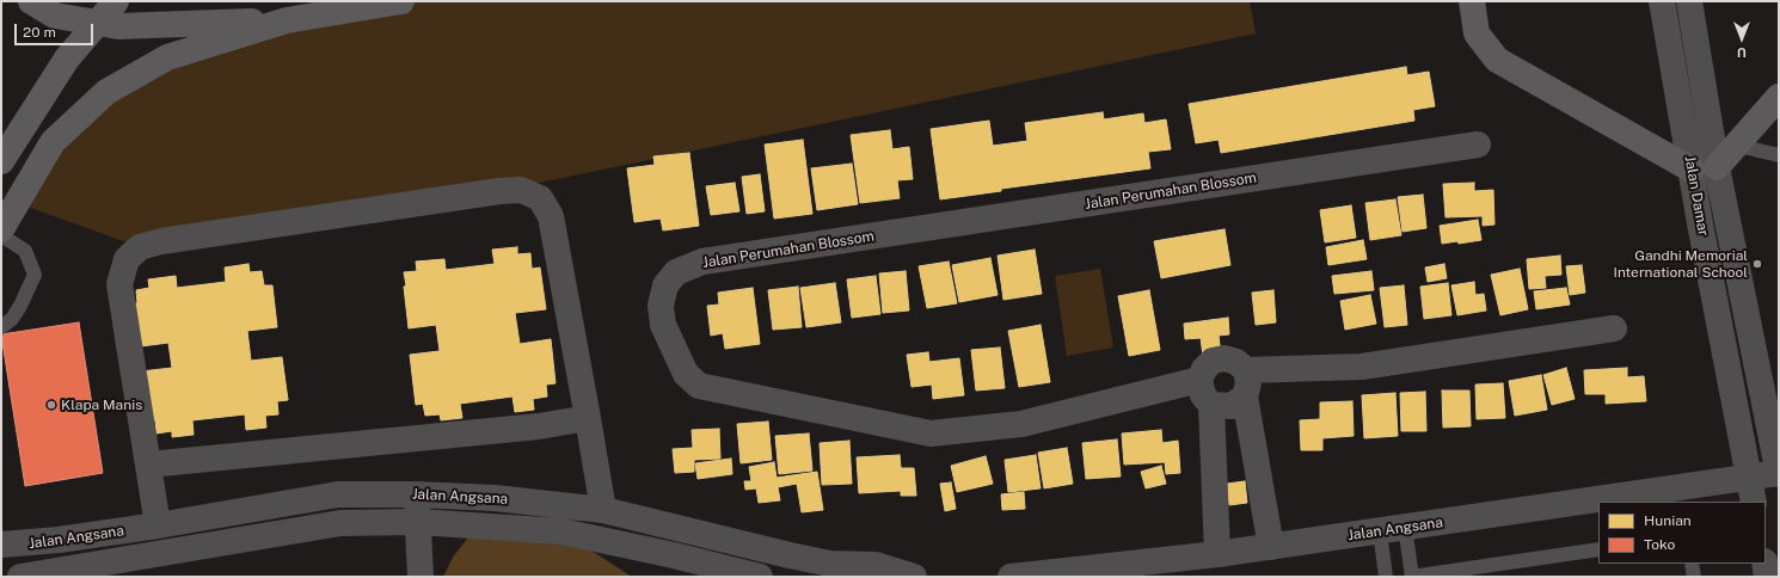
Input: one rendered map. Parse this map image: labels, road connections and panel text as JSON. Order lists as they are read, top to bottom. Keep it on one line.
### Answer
{"streets":{"street":["Jalan Perumahan Blossom","Jalan Damar","Jalan Angsana"]},"crossings":[["Jalan Damar","Jalan Angsana"]],"places":["Gandhi Memorial International School","Klapa Manis"],"legend":["Hunian","Toko"],"scale_bar":"20 m","north":"bottom"}
